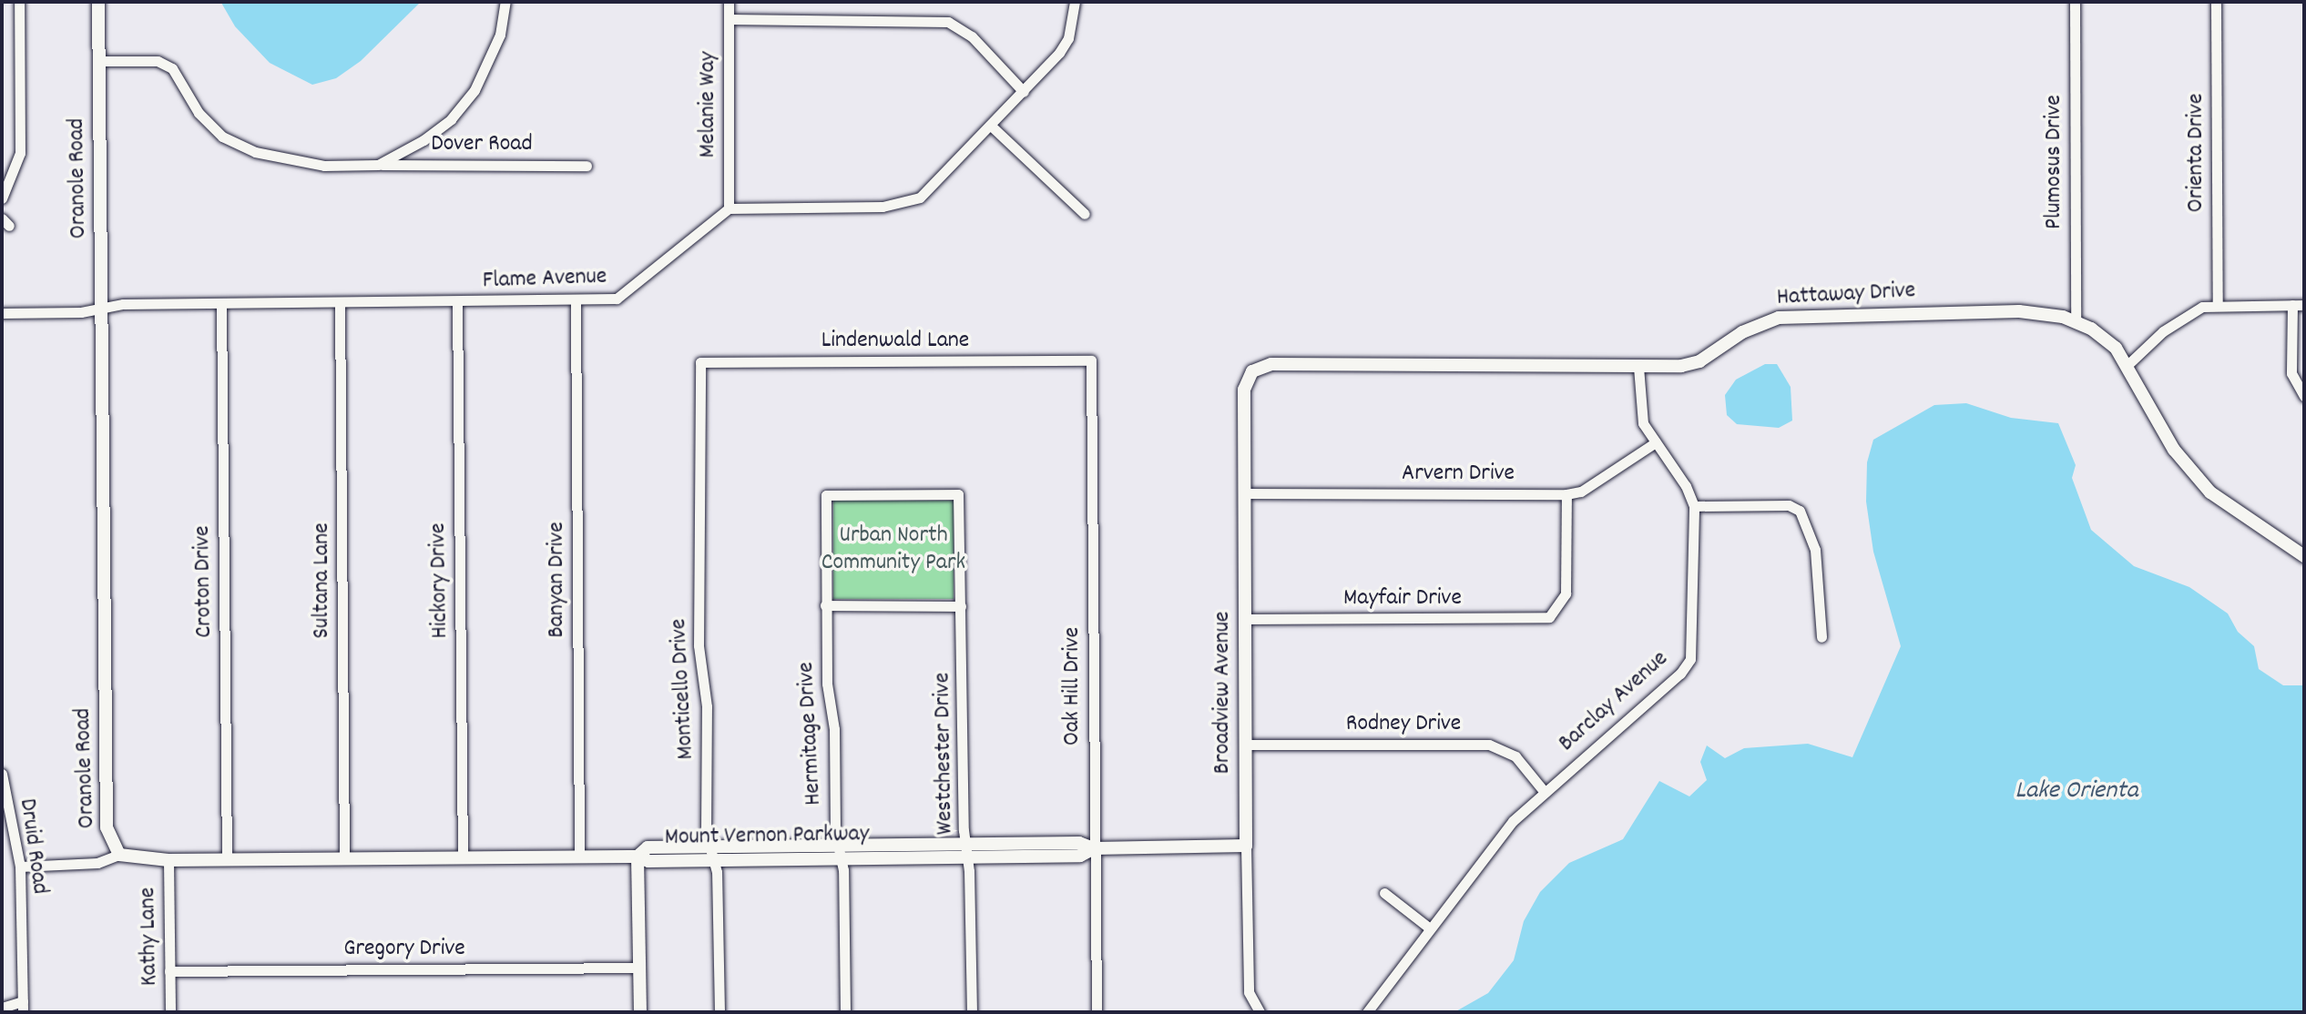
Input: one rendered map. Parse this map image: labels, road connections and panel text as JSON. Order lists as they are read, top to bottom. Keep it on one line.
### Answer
{"streets":{"street":["Melanie Way","Dover Road","Orienta Drive","Plumosus Drive","Oranole Road","Flame Avenue","Hattaway Drive","Lindenwald Lane","Arvern Drive","Banyan Drive","Sultana Lane","Hickory Drive","Croton Drive","Mayfair Drive","Oak Hill Drive","Monticello Drive","Broadview Avenue","Barclay Avenue","Rodney Drive","Hermitage Drive","Westchester Drive","Mount Vernon Parkway","Druid Road","Kathy Lane","Gregory Drive"]},"crossings":[["Melanie Way","Flame Avenue"],["Dover Road","Oranole Road"],["Plumosus Drive","Hattaway Drive"],["Oranole Road","Flame Avenue"],["Oranole Road","Banyan Drive"],["Oranole Road","Sultana Lane"],["Oranole Road","Hickory Drive"],["Oranole Road","Croton Drive"],["Oranole Road","Mount Vernon Parkway"],["Oranole Road","Kathy Lane"],["Flame Avenue","Banyan Drive"],["Flame Avenue","Sultana Lane"],["Flame Avenue","Hickory Drive"],["Flame Avenue","Croton Drive"],["Hattaway Drive","Broadview Avenue"],["Lindenwald Lane","Oak Hill Drive"],["Lindenwald Lane","Monticello Drive"],["Arvern Drive","Mayfair Drive"],["Arvern Drive","Broadview Avenue"],["Mayfair Drive","Broadview Avenue"],["Oak Hill Drive","Mount Vernon Parkway"],["Monticello Drive","Mount Vernon Parkway"],["Broadview Avenue","Rodney Drive"],["Broadview Avenue","Mount Vernon Parkway"],["Barclay Avenue","Rodney Drive"],["Hermitage Drive","Westchester Drive"],["Hermitage Drive","Mount Vernon Parkway"],["Westchester Drive","Mount Vernon Parkway"],["Kathy Lane","Gregory Drive"]],"water":["Lake Orienta"],"parks":["Urban North Community Park"]}
